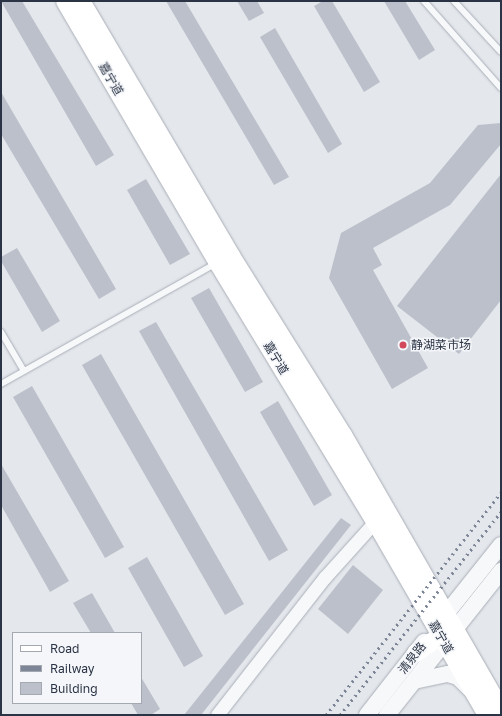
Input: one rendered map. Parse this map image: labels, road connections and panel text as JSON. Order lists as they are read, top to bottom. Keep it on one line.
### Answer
{"streets":{"main road":["嘉宁道"],"street":["清泉路"]},"crossings":[["嘉宁道","清泉路"]],"places":["静湖菜市场"],"legend":["Road","Railway","Building"]}
